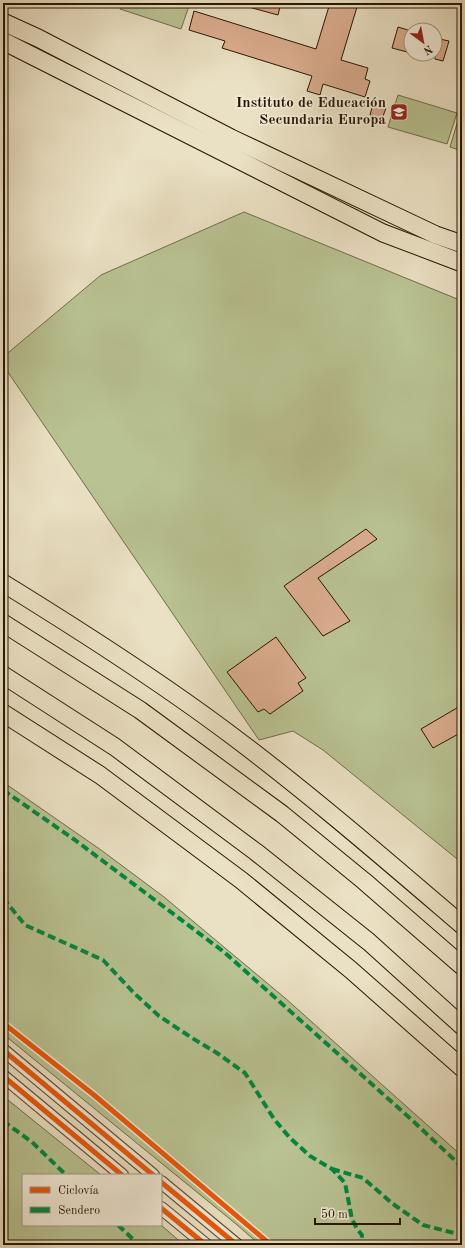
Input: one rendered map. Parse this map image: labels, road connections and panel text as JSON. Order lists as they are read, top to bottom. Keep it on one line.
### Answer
{"places":{"school or university":["Instituto de Educación Secundaria Europa"]},"legend":["Ciclovía","Sendero"],"scale_bar":"50 m","north":"bottom right"}
